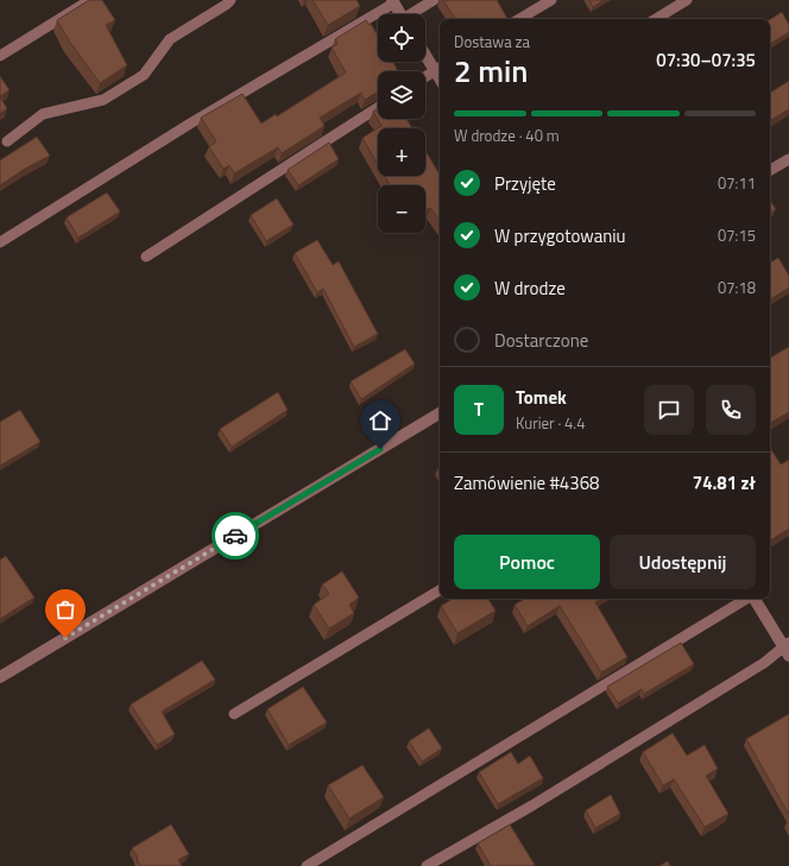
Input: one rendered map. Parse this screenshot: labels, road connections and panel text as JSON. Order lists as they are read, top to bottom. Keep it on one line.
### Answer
{"page":{"map_buttons":["+","−"],"heading":["2 min","Dostawa za","07:30–07:35"],"panel":["Tomek","Kurier · 4.4","Zamówienie #4368","74.81 zł"],"bar":"W drodze · 40 m","list":[["Przyjęte","07:11"],["W przygotowaniu","07:15"],["W drodze","07:18"],"Dostarczone"],"round":"T","buttons":["Pomoc","Udostępnij"]}}
